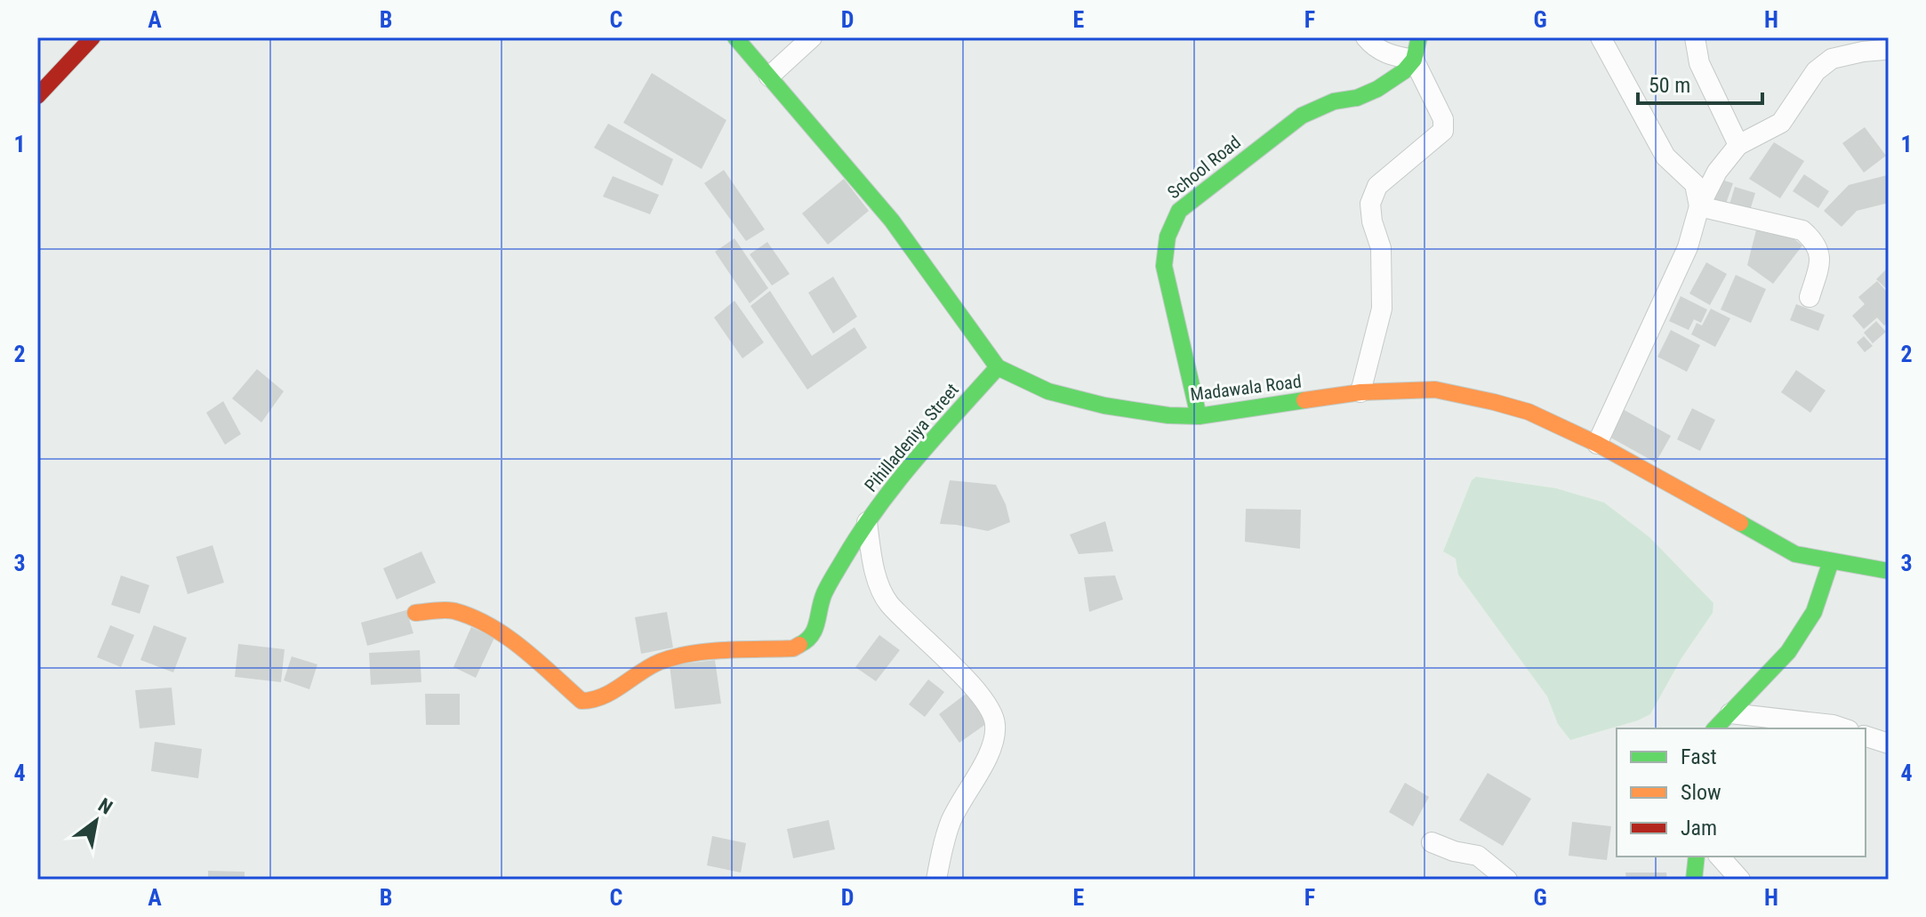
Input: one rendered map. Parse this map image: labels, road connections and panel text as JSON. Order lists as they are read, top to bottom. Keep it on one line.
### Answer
{"streets":{"main road":["School Road","Madawala Road","Pihilladeniya Street"]},"crossings":[["School Road","Madawala Road"],["Madawala Road","Pihilladeniya Street"]],"legend":["Fast","Slow","Jam"],"scale_bar":"50 m","north":"top right","grid":{"columns":["A","B","C","D","E","F","G","H"],"rows":["1","2","3","4"]}}
